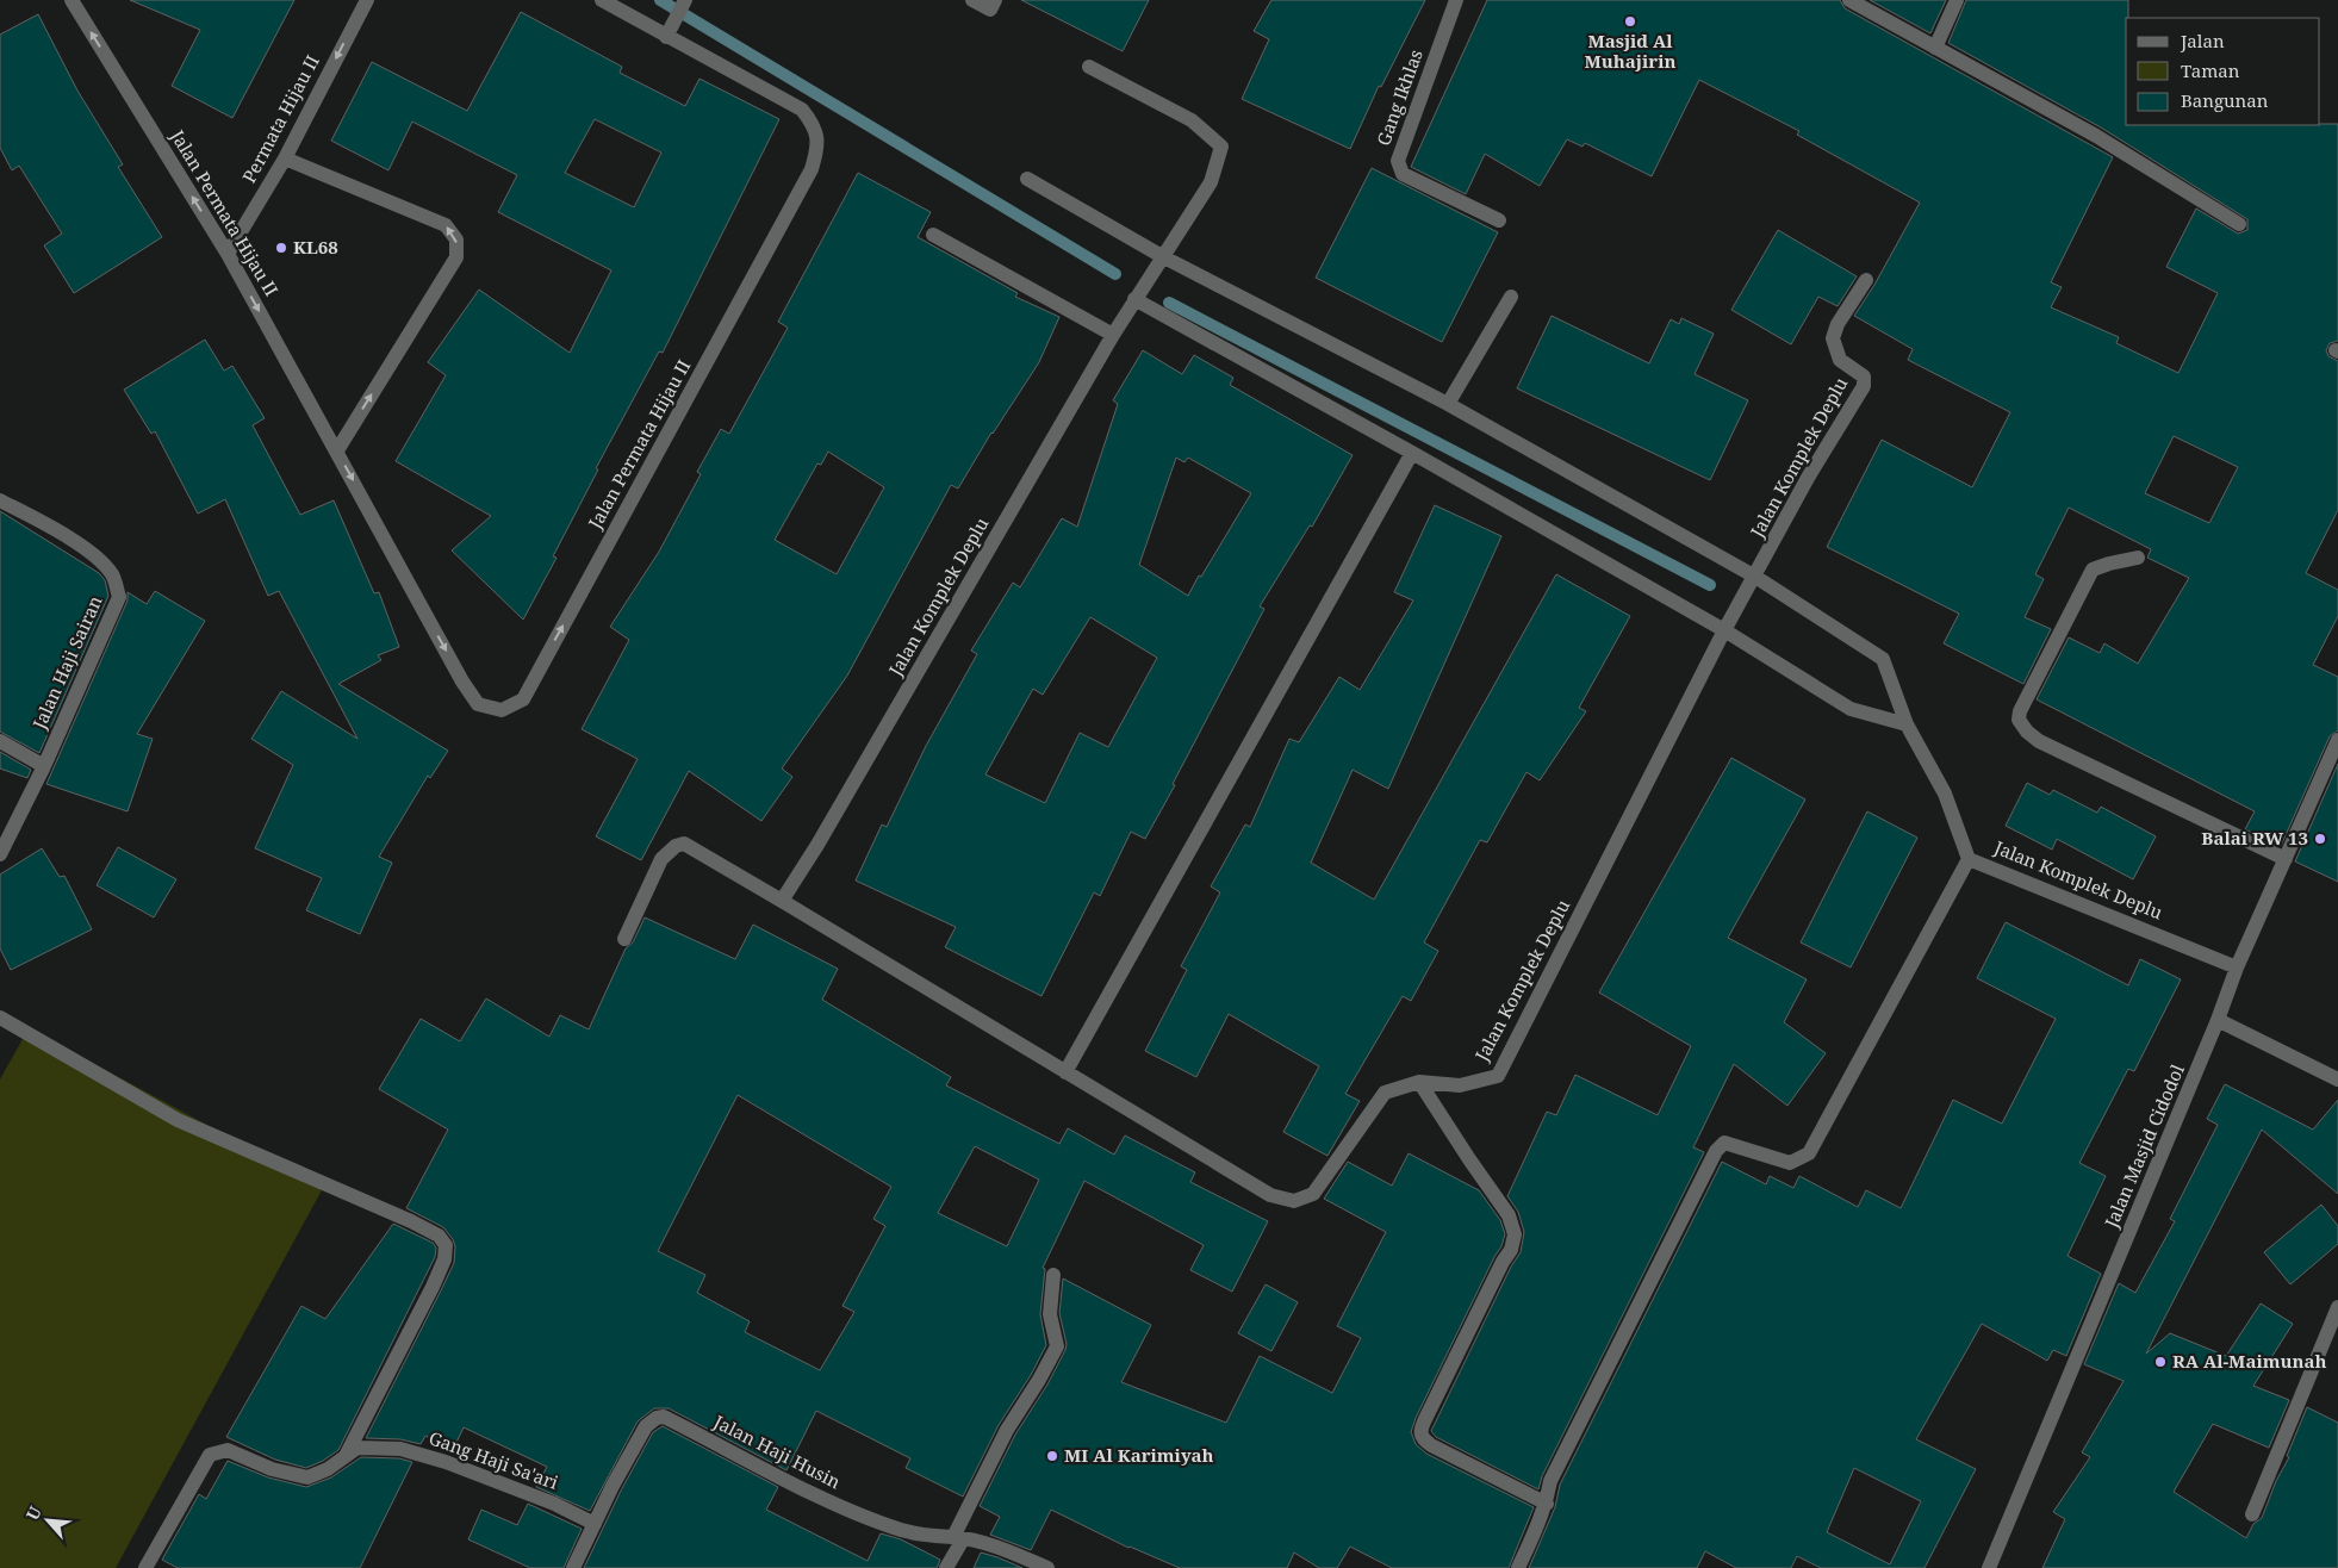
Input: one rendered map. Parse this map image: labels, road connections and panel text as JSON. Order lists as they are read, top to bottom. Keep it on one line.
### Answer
{"streets":{"street":["Gang Ikhlas","Permata Hijau II","Jalan Permata Hijau II","Jalan Komplek Deplu","Jalan Haji Sairan","Jalan Masjid Cidodol","Jalan Haji Husin","Gang Haji Sa'ari"]},"crossings":[["Permata Hijau II","Jalan Permata Hijau II"],["Jalan Komplek Deplu","Jalan Masjid Cidodol"],["Jalan Haji Husin","Gang Haji Sa'ari"]],"one_way":["Permata Hijau II"],"places":["Masjid Al Muhajirin","KL68","Balai RW 13","RA Al-Maimunah","MI Al Karimiyah"],"legend":["Jalan","Taman","Bangunan"],"north":"top left"}
